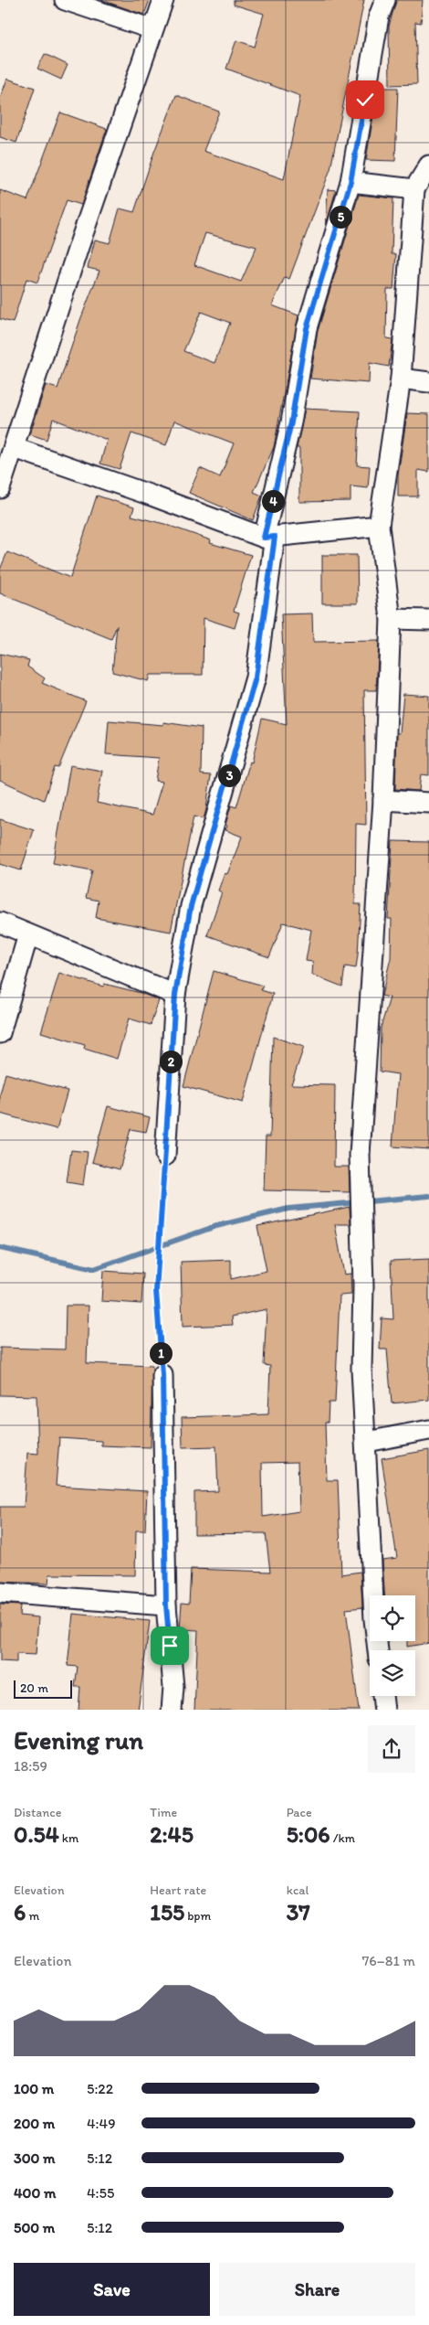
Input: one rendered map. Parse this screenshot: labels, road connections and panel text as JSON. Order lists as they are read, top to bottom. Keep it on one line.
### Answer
{"scale_bar":"20 m","page":{"pins":["5","4","3","2","1"],"scale":"20 m","heading":["Evening run","18:59"],"stats":[["Distance","0.54 km"],["Time","2:45"],["Pace","5:06 /km"],["Elevation","6 m"],["Heart rate","155 bpm"],["kcal","37"]],"chart":["Elevation","76–81 m"],"list":[{"name":"100 m","note":"5:22"},{"name":"200 m","note":"4:49"},{"name":"300 m","note":"5:12"},{"name":"400 m","note":"4:55"},{"name":"500 m","note":"5:12"}],"buttons":["Save","Share"]}}
